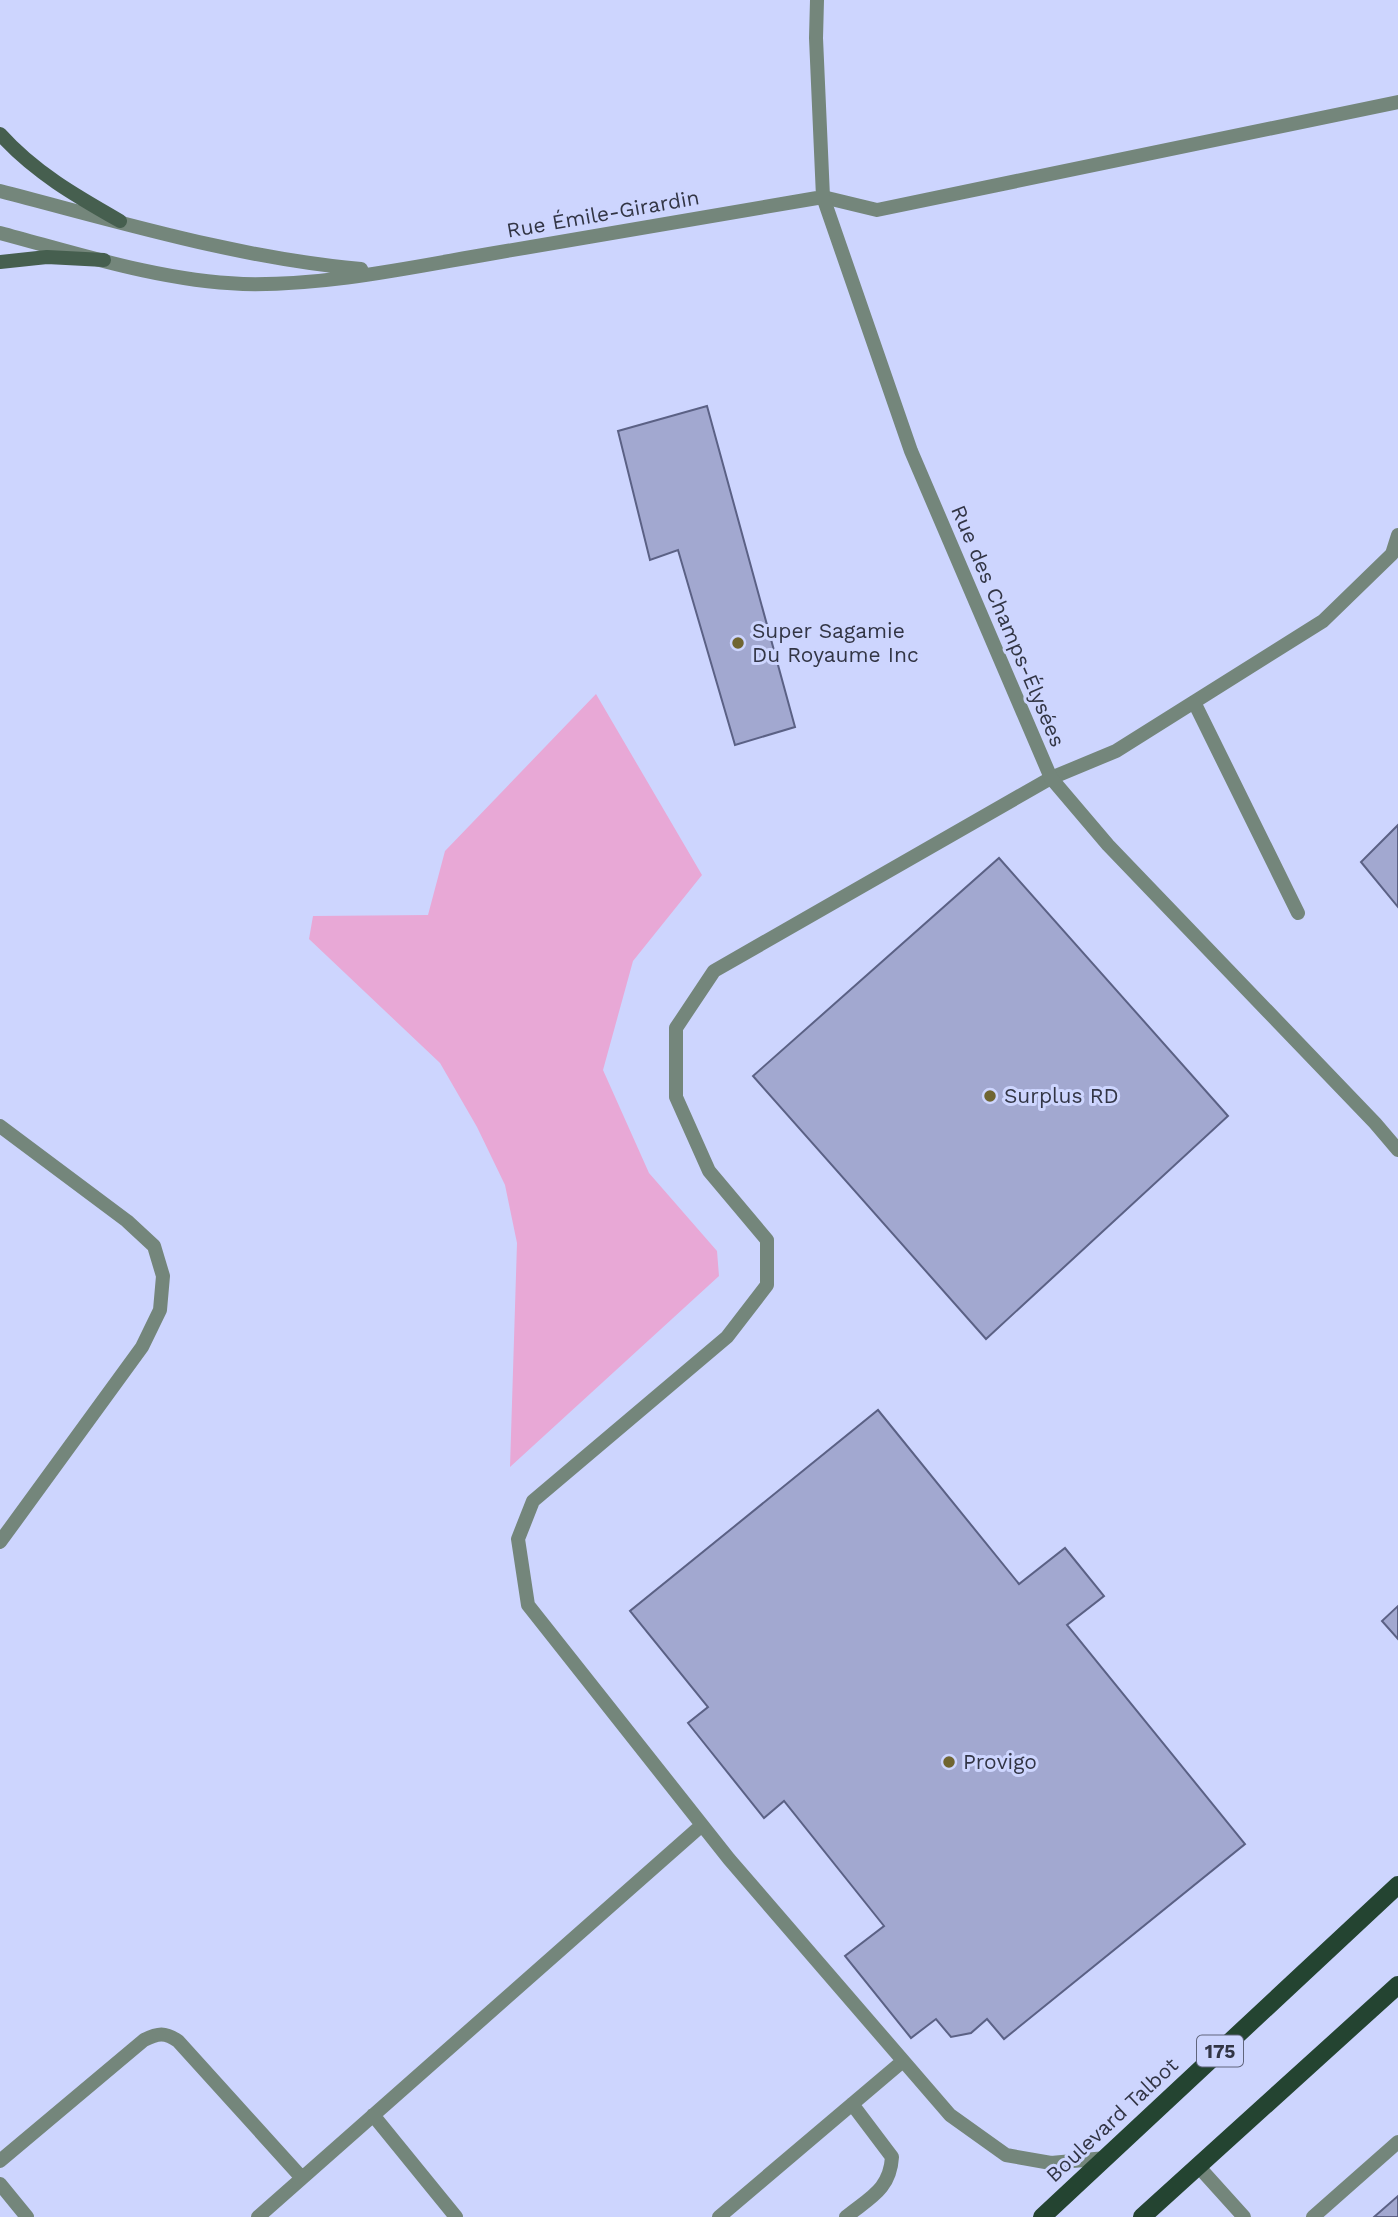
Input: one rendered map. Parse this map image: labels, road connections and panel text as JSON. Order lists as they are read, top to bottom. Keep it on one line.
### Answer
{"streets":{"main road":["175","Boulevard Talbot"],"street":["Rue Émile-Girardin","Rue des Champs-Élysées"]},"crossings":[["Rue Émile-Girardin","Rue des Champs-Élysées"]],"places":["Super Sagamie Du Royaume Inc","Surplus RD","Provigo"]}
